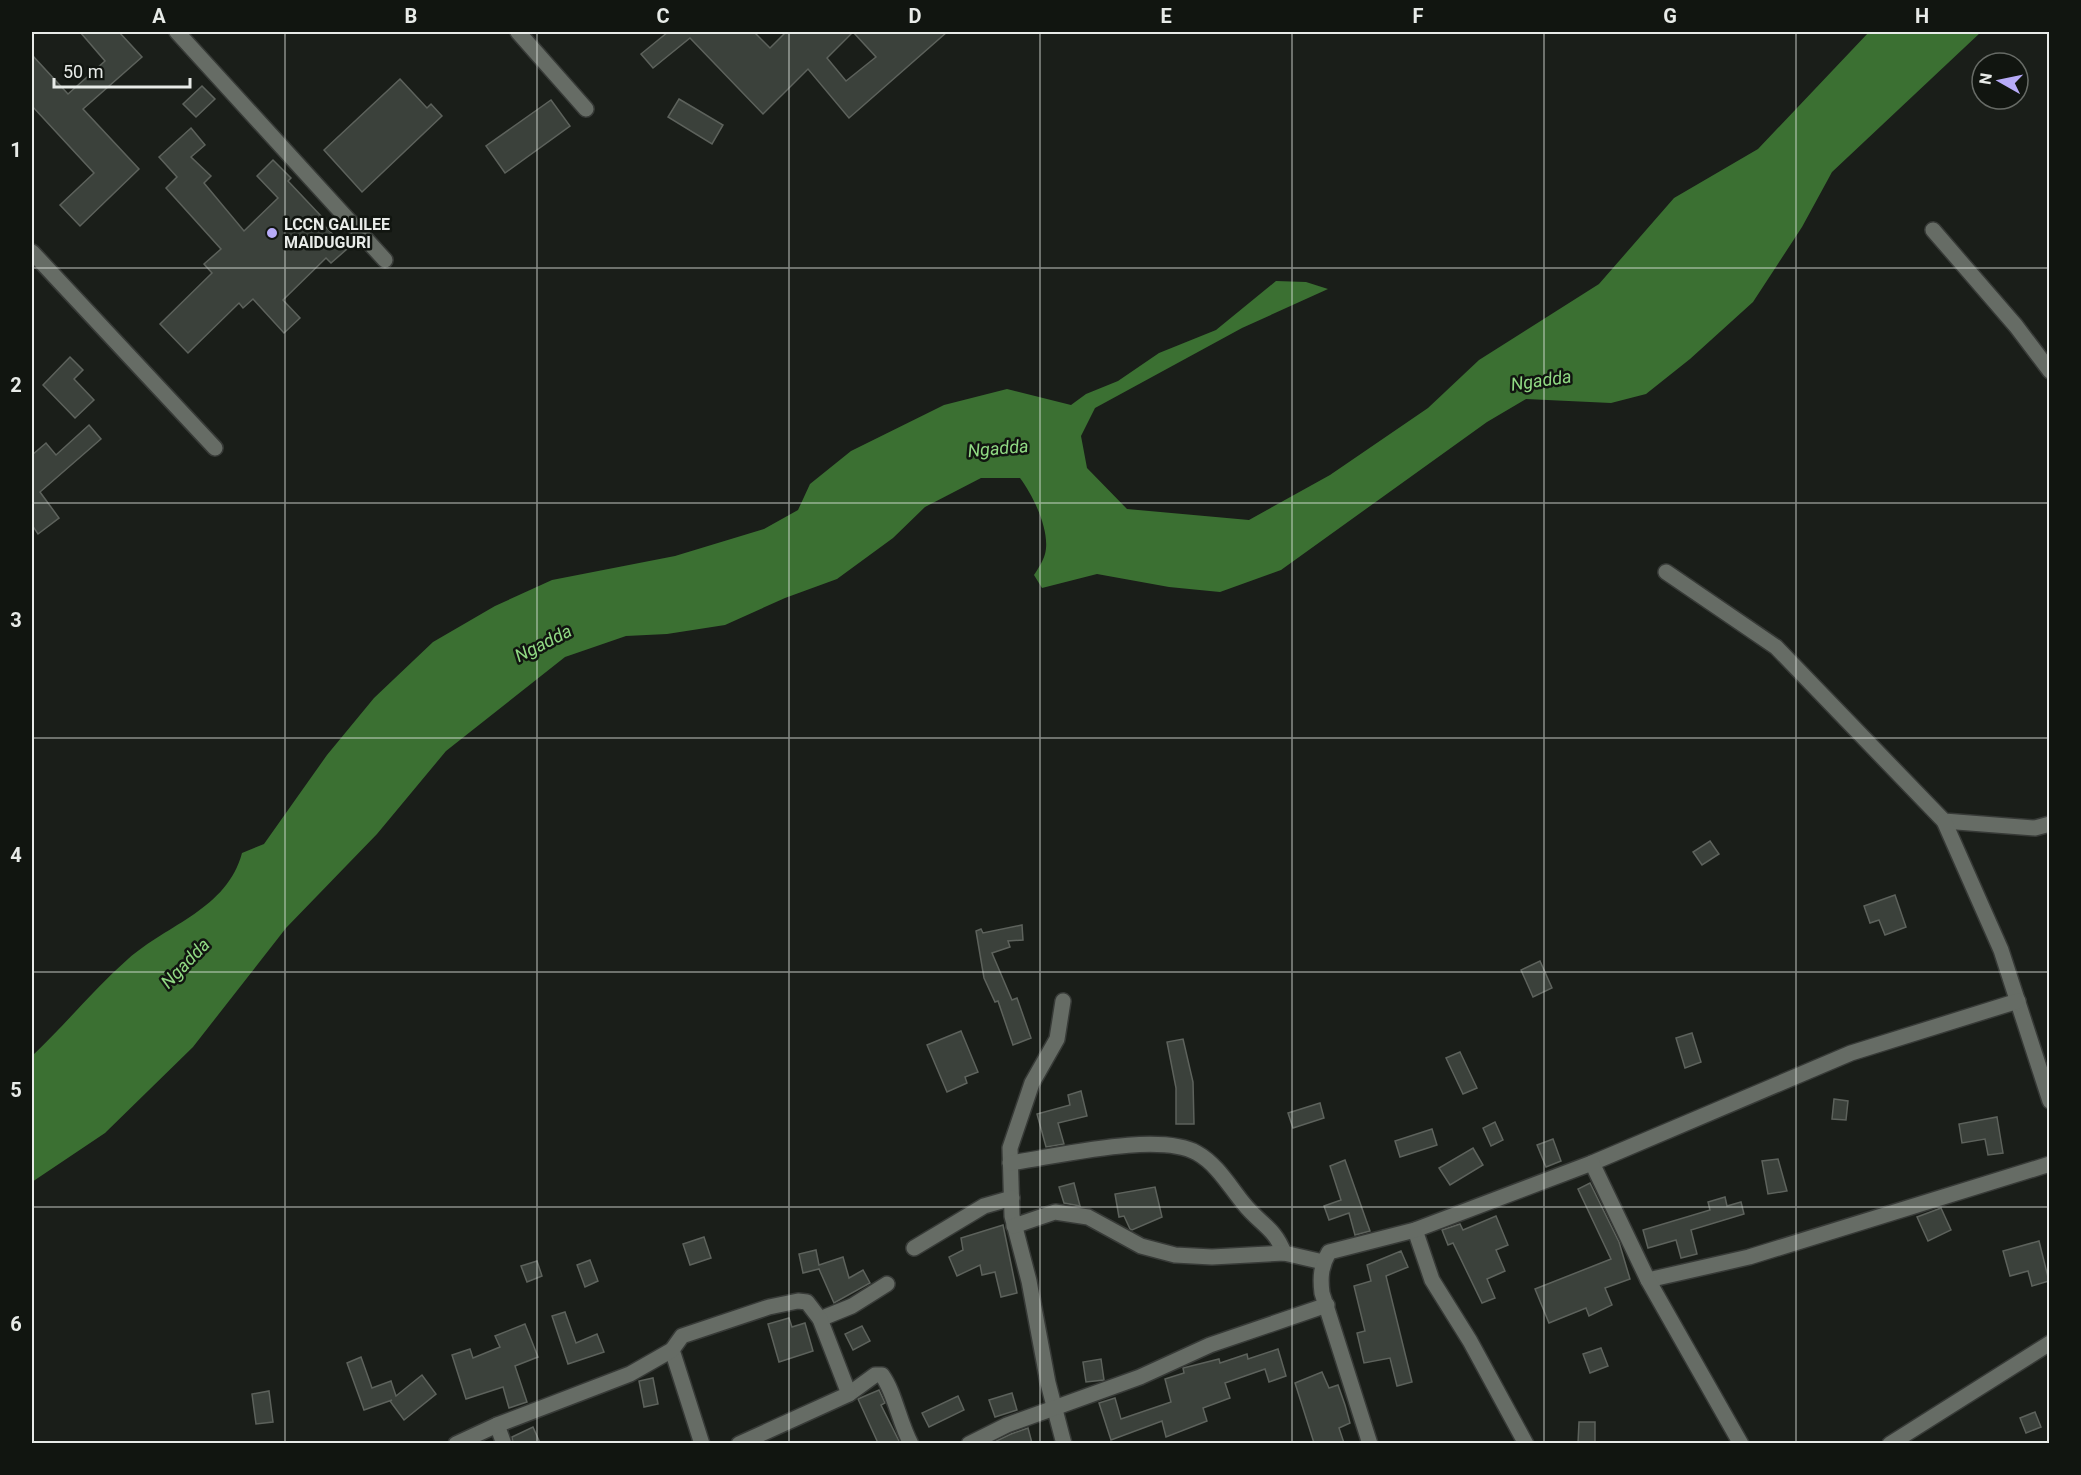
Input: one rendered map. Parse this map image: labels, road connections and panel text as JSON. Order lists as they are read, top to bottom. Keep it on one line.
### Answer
{"water":["Ngadda"],"places":["LCCN GALILEE MAIDUGURI"],"scale_bar":"50 m","north":"left","grid":{"columns":["A","B","C","D","E","F","G","H"],"rows":["1","2","3","4","5","6"]}}
